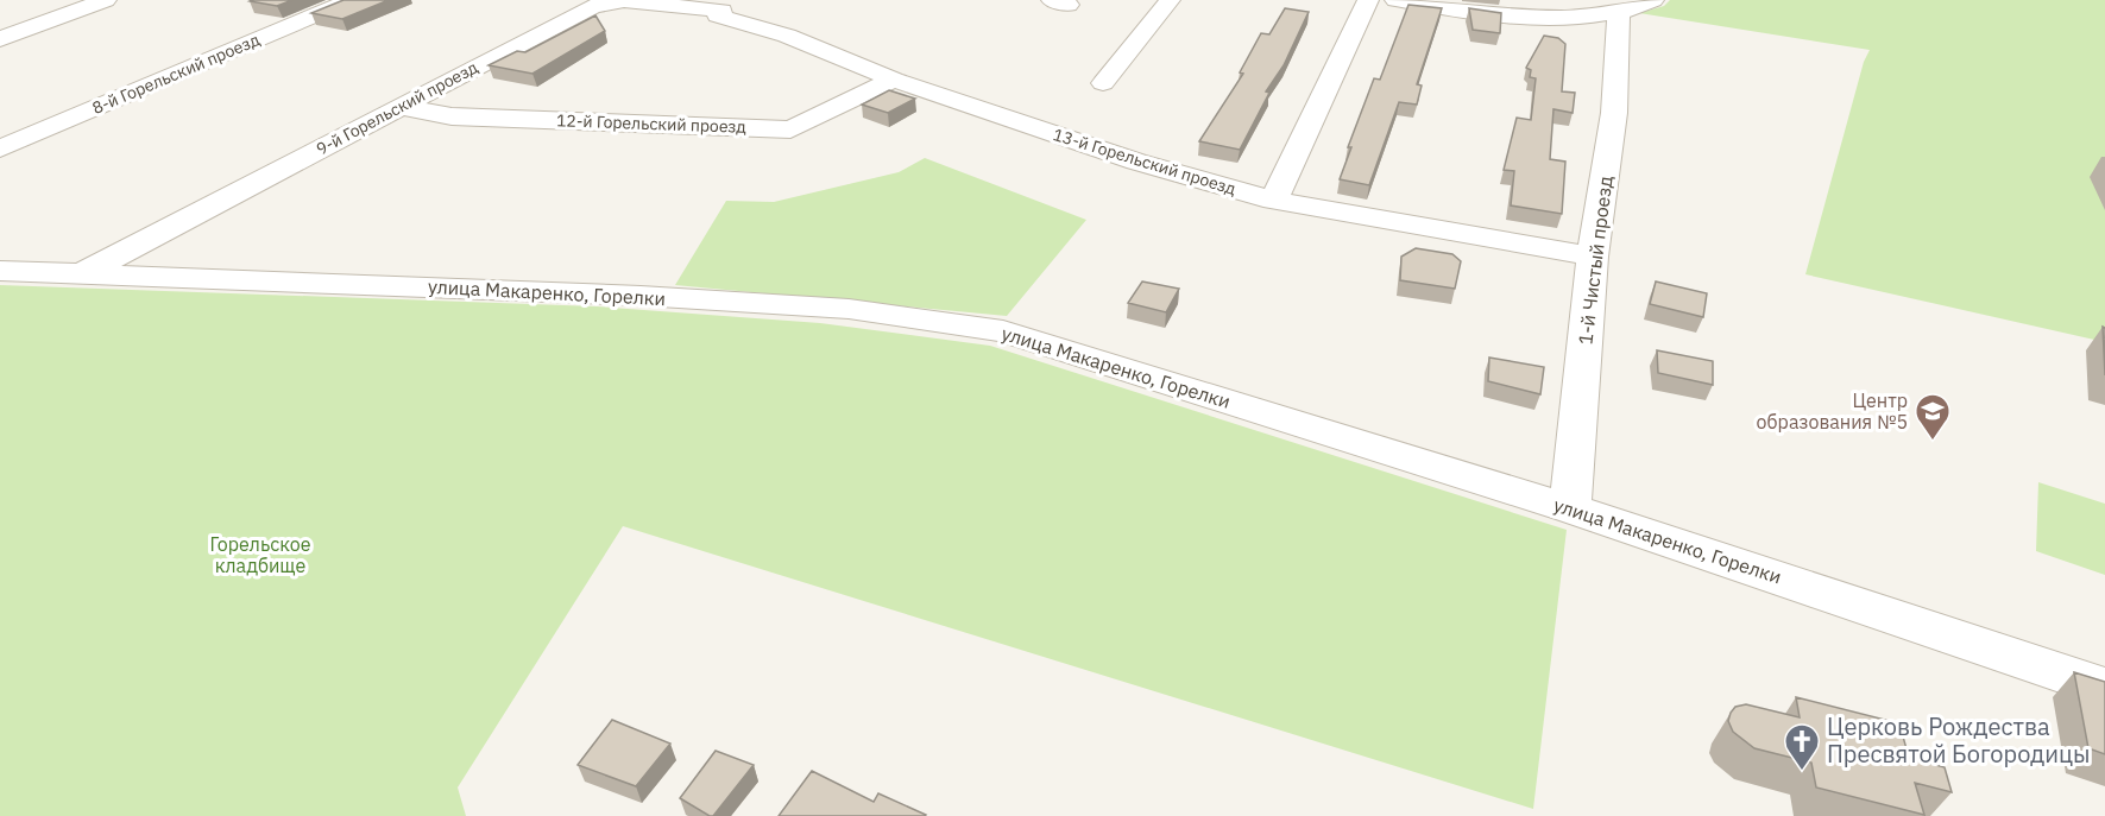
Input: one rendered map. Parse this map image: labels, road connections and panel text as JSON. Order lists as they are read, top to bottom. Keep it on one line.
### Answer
{"streets":{"street":["8-й Горельский проезд","9-й Горельский проезд","12-й Горельский проезд","13-й Горельский проезд","1-й Чистый проезд","улица Макаренко, Горелки"]},"crossings":[["9-й Горельский проезд","12-й Горельский проезд"],["9-й Горельский проезд","13-й Горельский проезд"],["9-й Горельский проезд","улица Макаренко, Горелки"],["12-й Горельский проезд","13-й Горельский проезд"],["13-й Горельский проезд","1-й Чистый проезд"],["1-й Чистый проезд","улица Макаренко, Горелки"]],"parks":["Горельское кладбище"],"places":{"school or university":["Центр образования №5"],"church":["Церковь Рождества Пресвятой Богородицы"]}}
